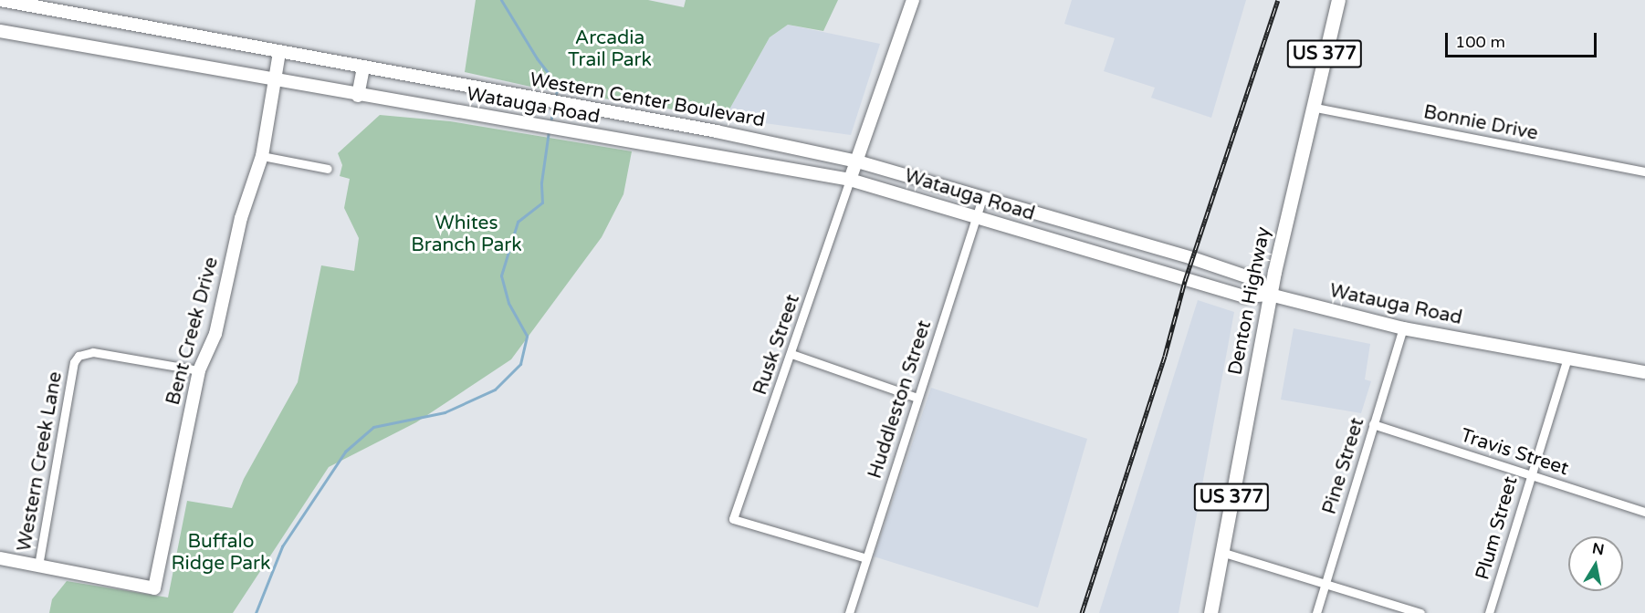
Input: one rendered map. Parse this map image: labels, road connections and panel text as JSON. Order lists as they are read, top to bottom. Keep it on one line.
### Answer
{"streets":{"main road":["US 377","Western Center Boulevard","Watauga Road","Denton Highway","Bent Creek Drive"],"street":["Bonnie Drive","Rusk Street","Huddleston Street","Travis Street","Western Creek Lane","Pine Street","Plum Street"]},"crossings":[["Western Center Boulevard","Watauga Road"],["Western Center Boulevard","Denton Highway"],["Western Center Boulevard","Bent Creek Drive"],["Western Center Boulevard","Huddleston Street"],["Watauga Road","Denton Highway"],["Watauga Road","Bent Creek Drive"],["Watauga Road","Rusk Street"],["Watauga Road","Huddleston Street"],["Watauga Road","Pine Street"],["Watauga Road","Plum Street"],["Bonnie Drive","Denton Highway"],["Bent Creek Drive","Western Creek Lane"],["Rusk Street","Huddleston Street"],["Travis Street","Pine Street"],["Travis Street","Plum Street"]],"parks":["Arcadia Trail Park","Whites Branch Park","Buffalo Ridge Park"],"scale_bar":"100 m","north":"top"}
